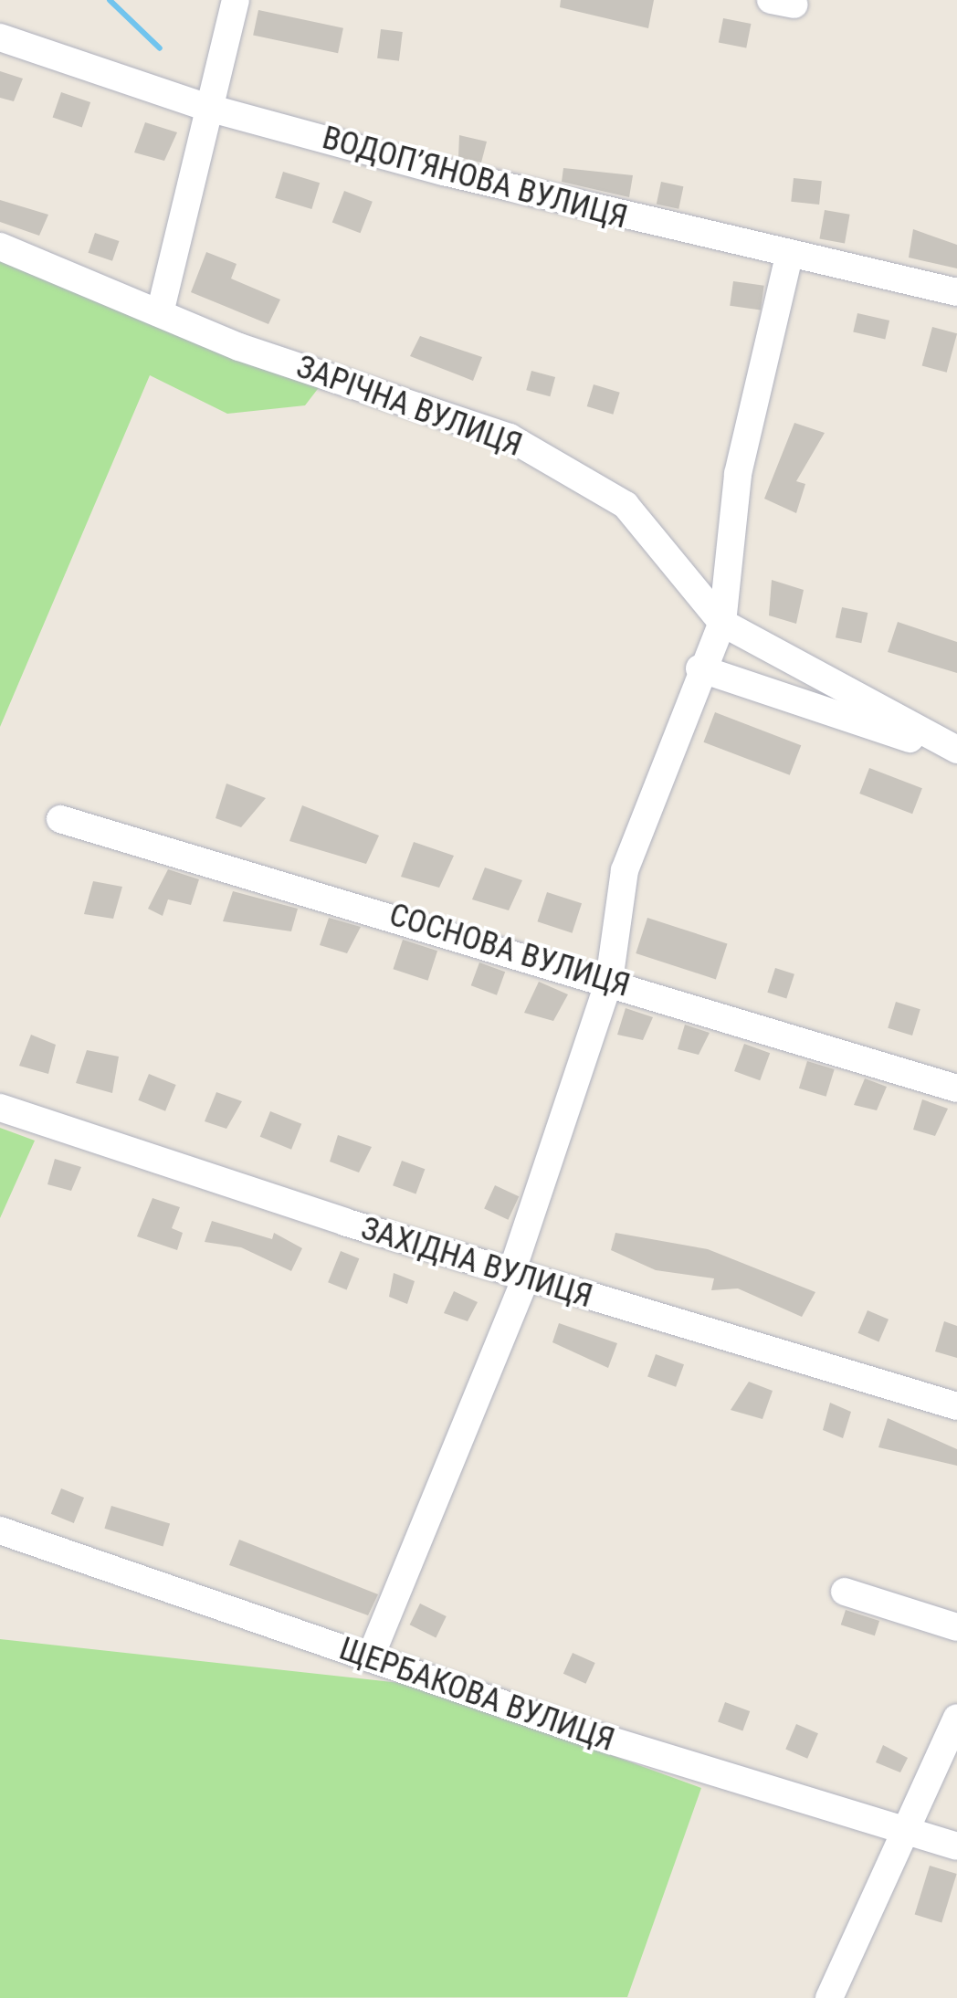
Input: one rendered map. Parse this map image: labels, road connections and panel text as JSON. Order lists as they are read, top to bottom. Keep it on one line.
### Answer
{"streets":{"street":["ВОДОП’ЯНОВА ВУЛИЦЯ","ЗАРІЧНА ВУЛИЦЯ","СОСНОВА ВУЛИЦЯ","ЗАХІДНА ВУЛИЦЯ","ЩЕРБАКОВА ВУЛИЦЯ"]}}
